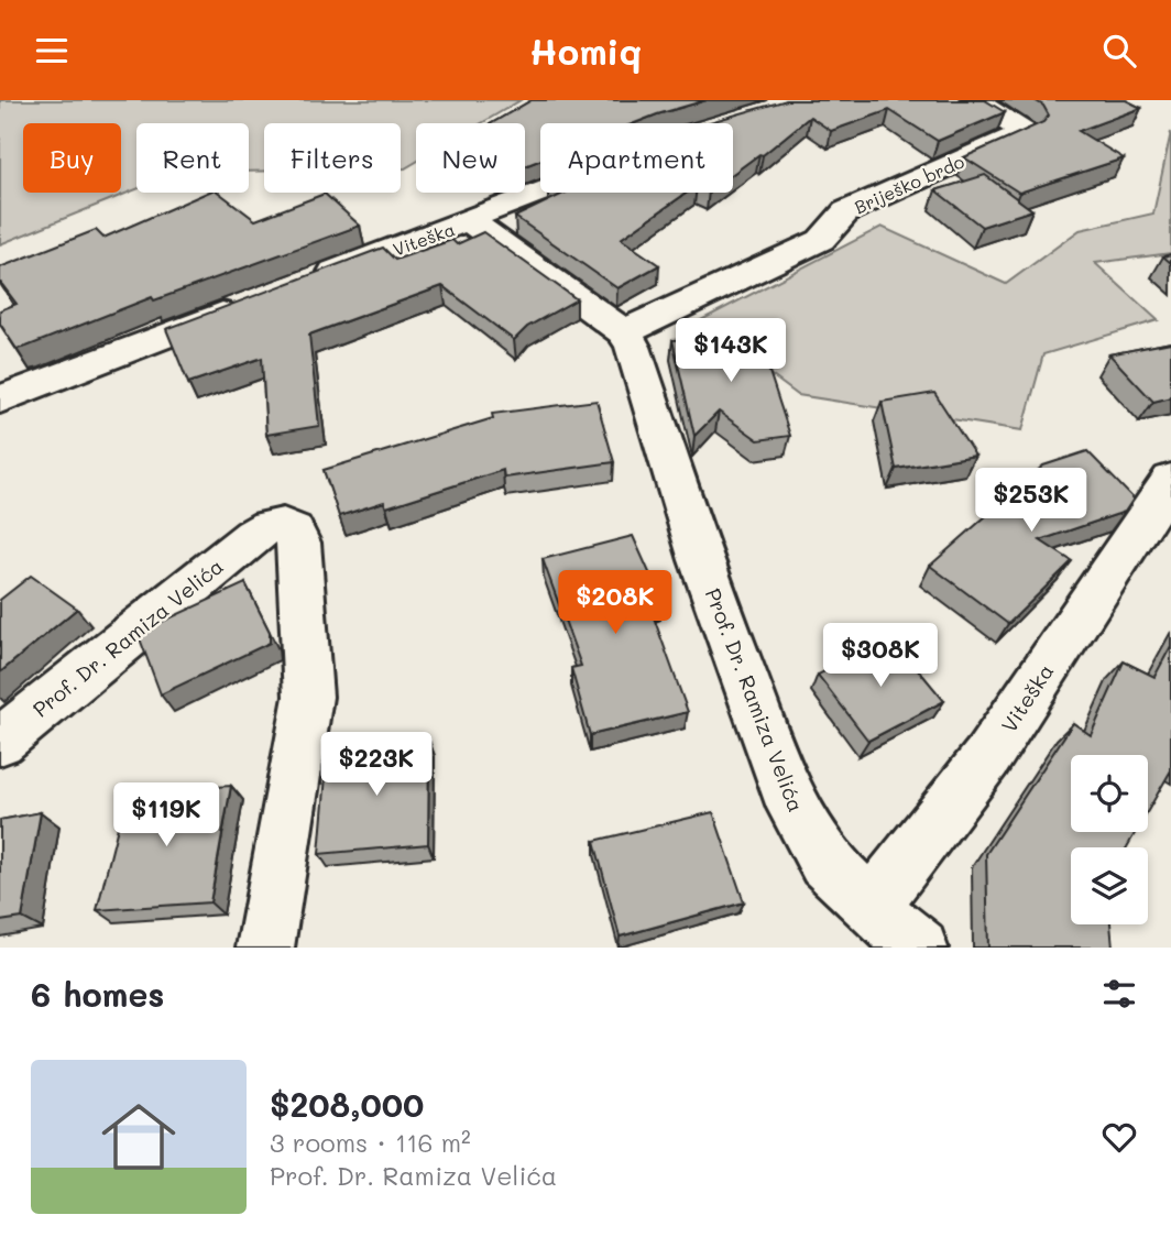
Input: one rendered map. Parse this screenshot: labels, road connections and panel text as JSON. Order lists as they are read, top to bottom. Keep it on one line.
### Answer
{"streets":{"street":["Briješko brdo","Viteška","Prof. Dr. Ramiza Velića"]},"crossings":[["Briješko brdo","Prof. Dr. Ramiza Velića"],["Viteška","Prof. Dr. Ramiza Velića"]],"page":{"header":"Homiq","chip":["Buy","Rent","Filters","New","Apartment"],"price":["$143K","$253K","$208K","$308K","$223K","$119K"],"heading":"6 homes","list":[{"name":"$208,000","note":"3 rooms · 116 m² · Prof. Dr. Ramiza Velića"}]}}
